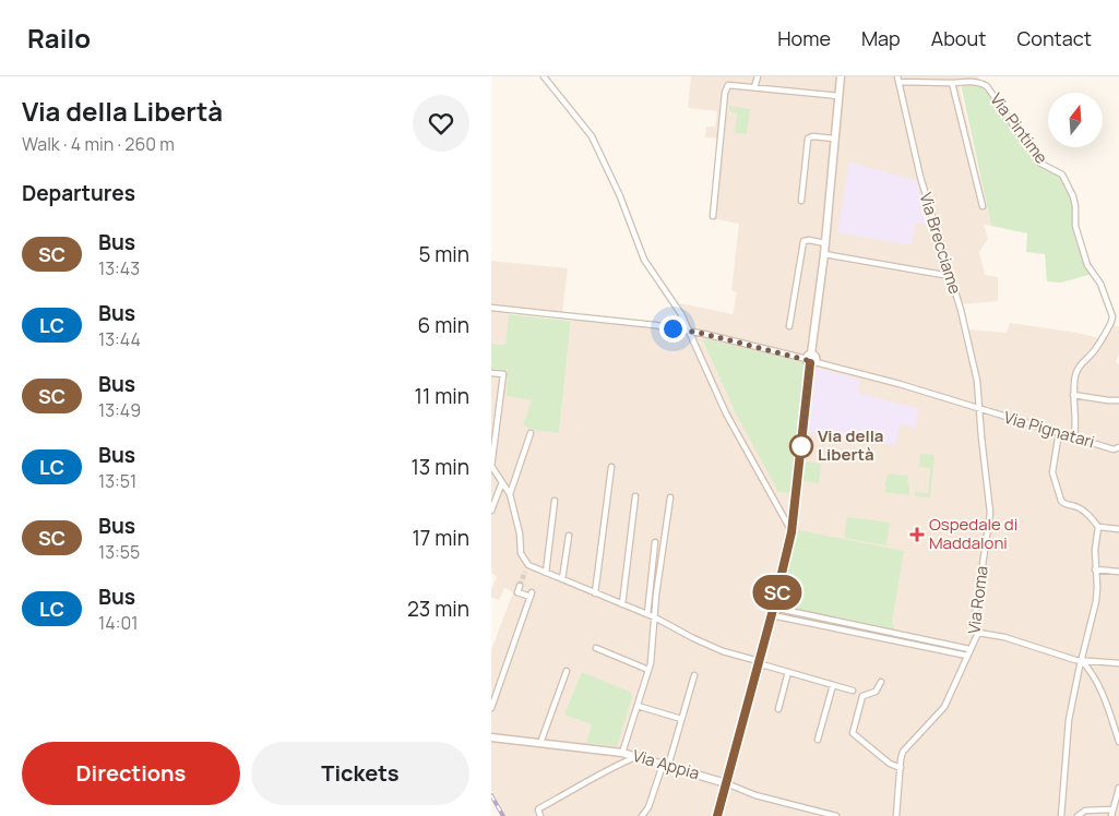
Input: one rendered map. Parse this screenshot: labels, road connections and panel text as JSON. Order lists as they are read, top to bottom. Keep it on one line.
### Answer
{"streets":{"main road":["Via Appia"],"street":["Via Pintime","Via Brecciame","Via Pignatari","Via Roma"]},"crossings":[["Via Pintime","Via Brecciame"],["Via Pintime","Via Pignatari"],["Via Brecciame","Via Pignatari"],["Via Brecciame","Via Roma"],["Via Pignatari","Via Roma"]],"places":{"other":["Via della Libertà"],"health":["Ospedale di Maddaloni"]},"lines":["bus line SC"],"north":"top","page":{"header":"Railo","nav":["Home","Map","About","Contact"],"heading":[["Via della Libertà","Walk · 4 min · 260 m"],"Departures"],"on_map":"SC","list":[{"mark":"SC","name":"Bus","note":"13:43","value":"5 min"},{"mark":"LC","name":"Bus","note":"13:44","value":"6 min"},{"mark":"SC","name":"Bus","note":"13:49","value":"11 min"},{"mark":"LC","name":"Bus","note":"13:51","value":"13 min"},{"mark":"SC","name":"Bus","note":"13:55","value":"17 min"},{"mark":"LC","name":"Bus","note":"14:01","value":"23 min"}],"buttons":["Directions","Tickets"]}}
